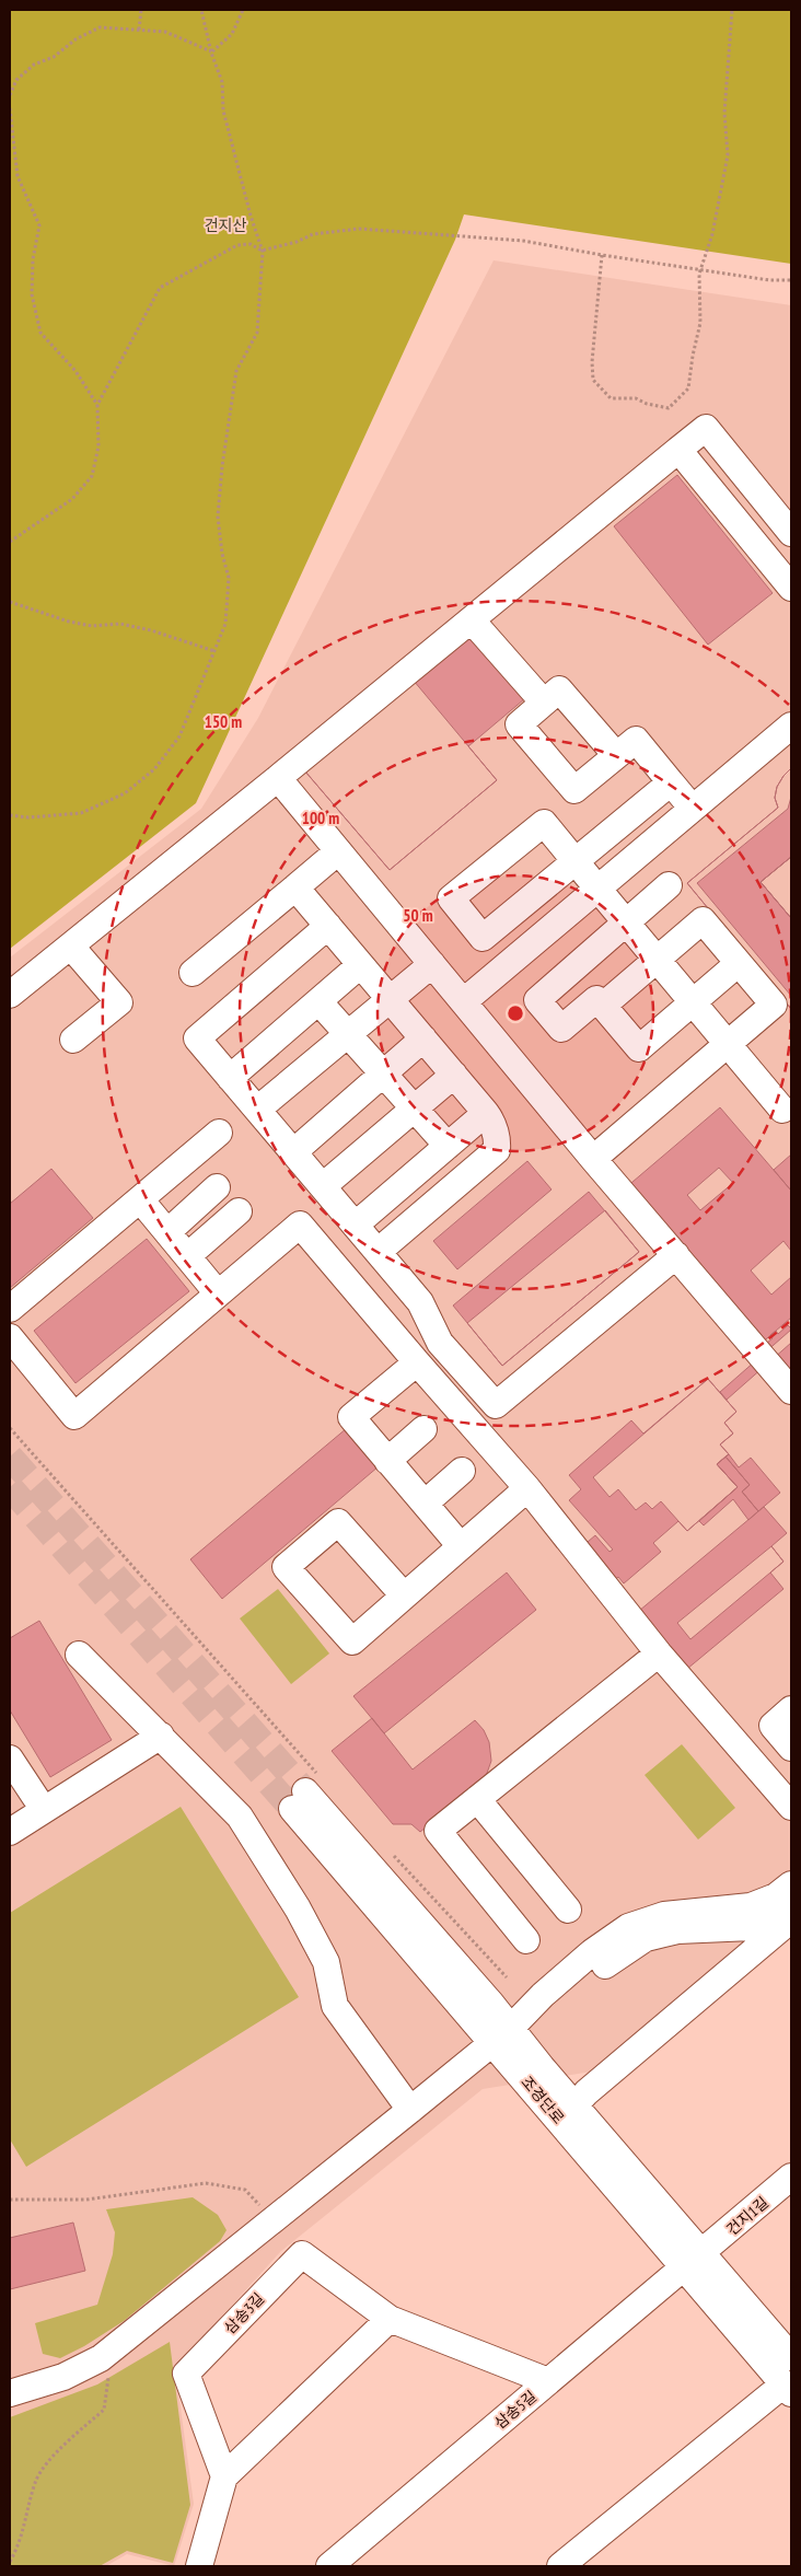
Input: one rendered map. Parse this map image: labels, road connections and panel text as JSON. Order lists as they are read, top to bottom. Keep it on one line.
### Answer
{"streets":{"street":["조경단로","건지1길","삼송3길","삼송5길"]},"crossings":[["조경단로","건지1길"],["조경단로","삼송5길"],["건지1길","삼송5길"],["삼송3길","삼송5길"]],"parks":["건지산"],"rings":["150 m","100 m","50 m"]}
